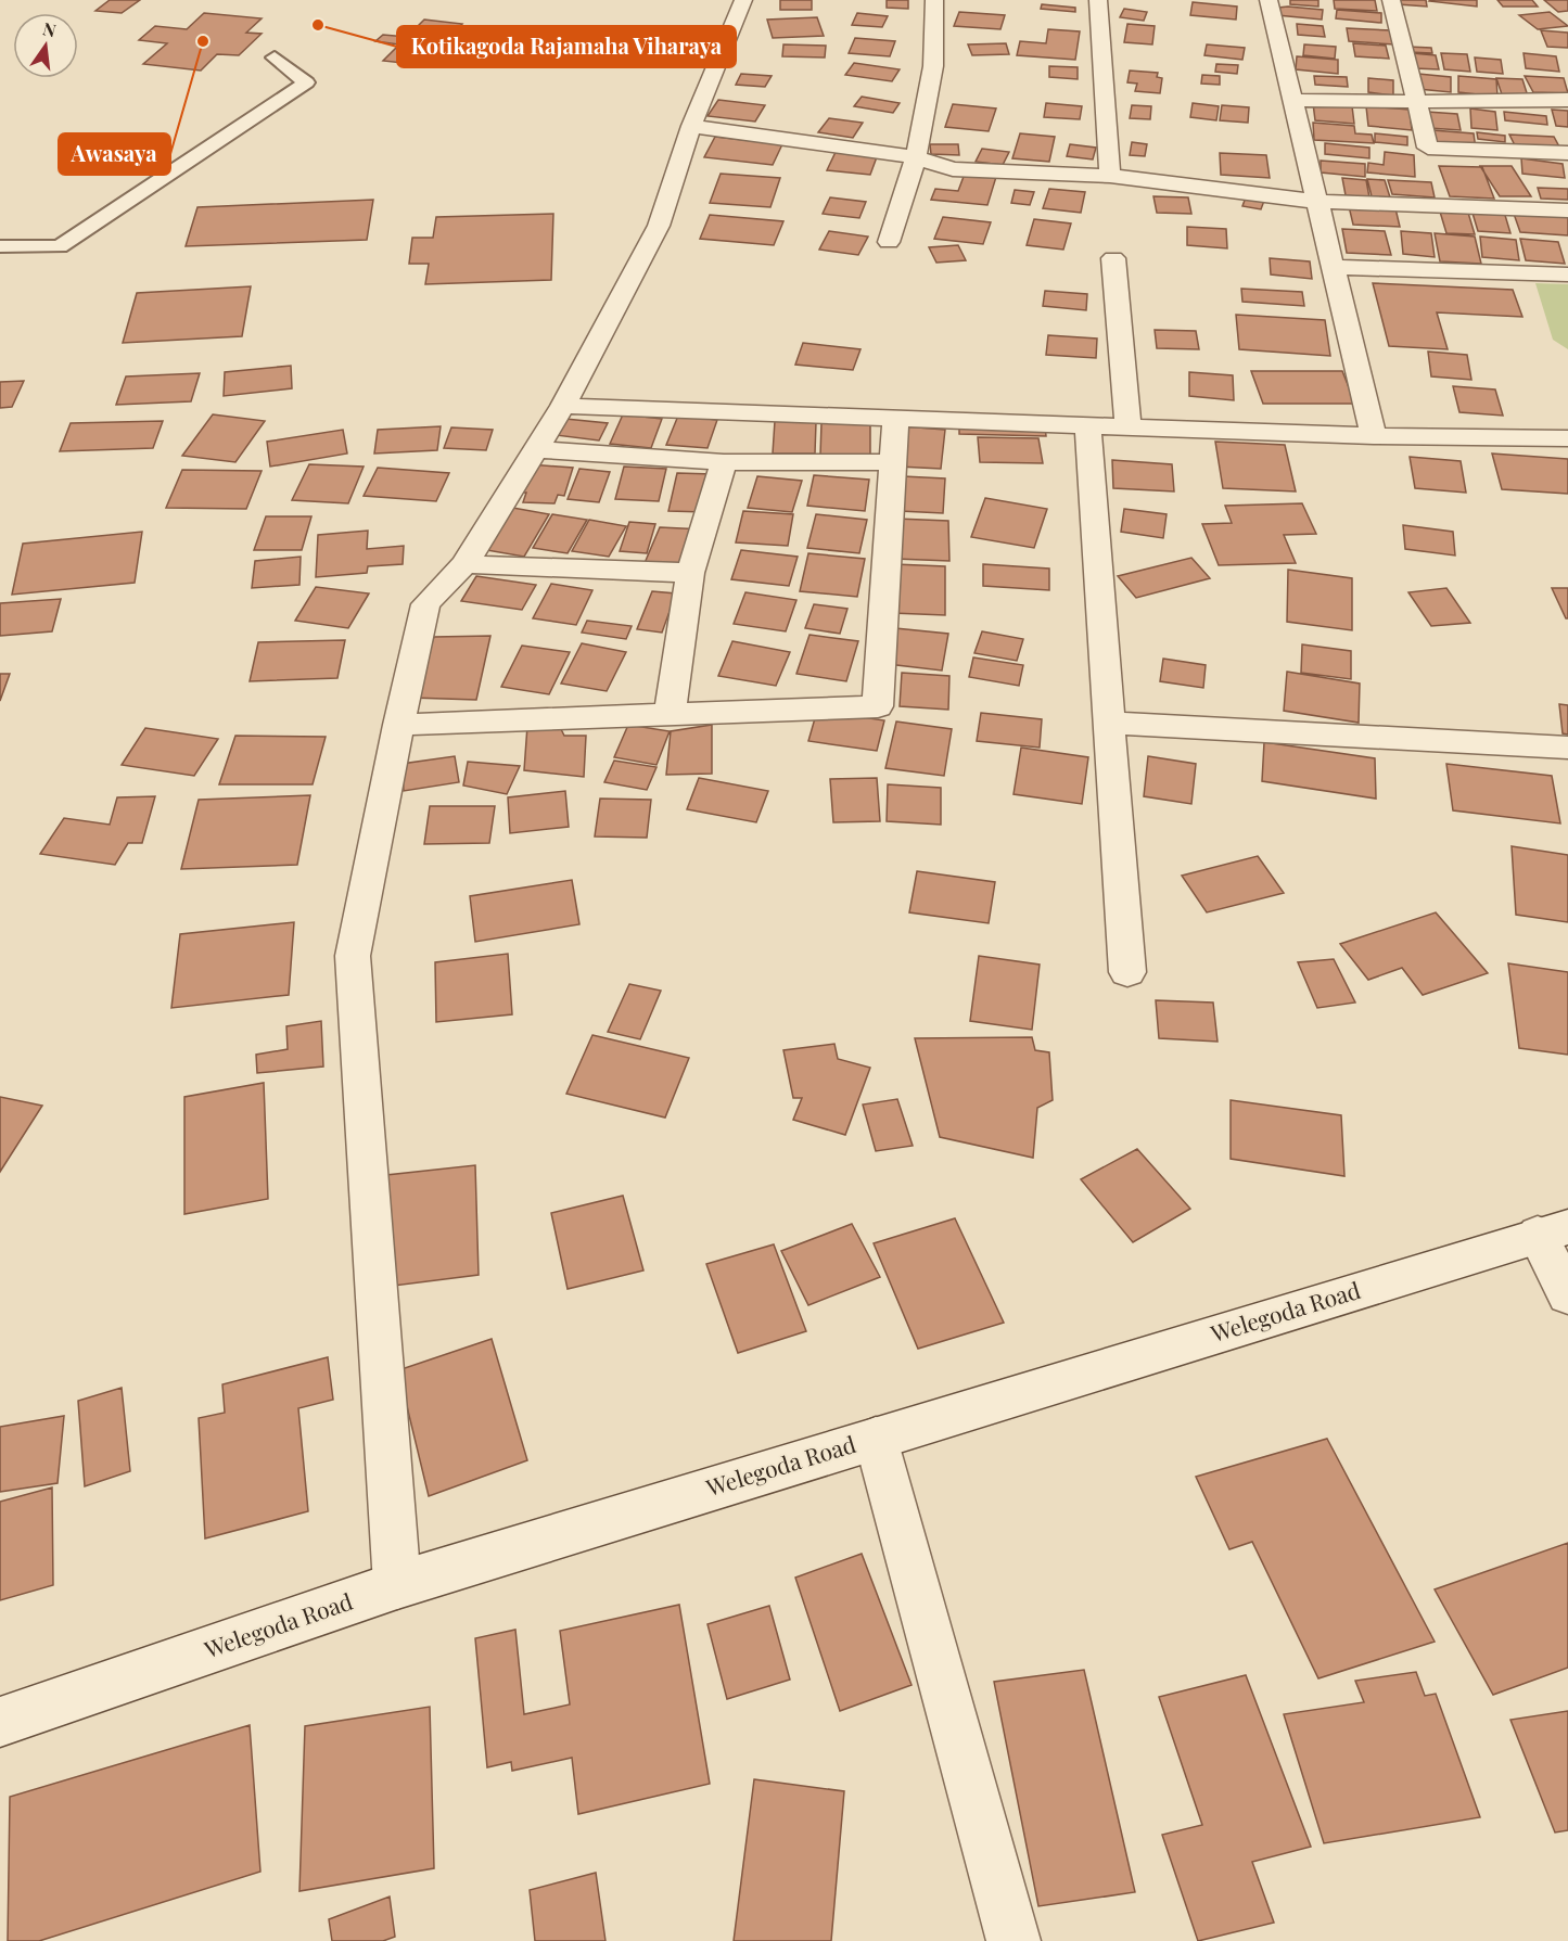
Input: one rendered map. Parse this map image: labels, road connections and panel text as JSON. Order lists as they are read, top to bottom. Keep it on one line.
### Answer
{"streets":{"street":["Welegoda Road"]},"places":["Kotikagoda Rajamaha Viharaya","Awasaya"],"north":"top"}
